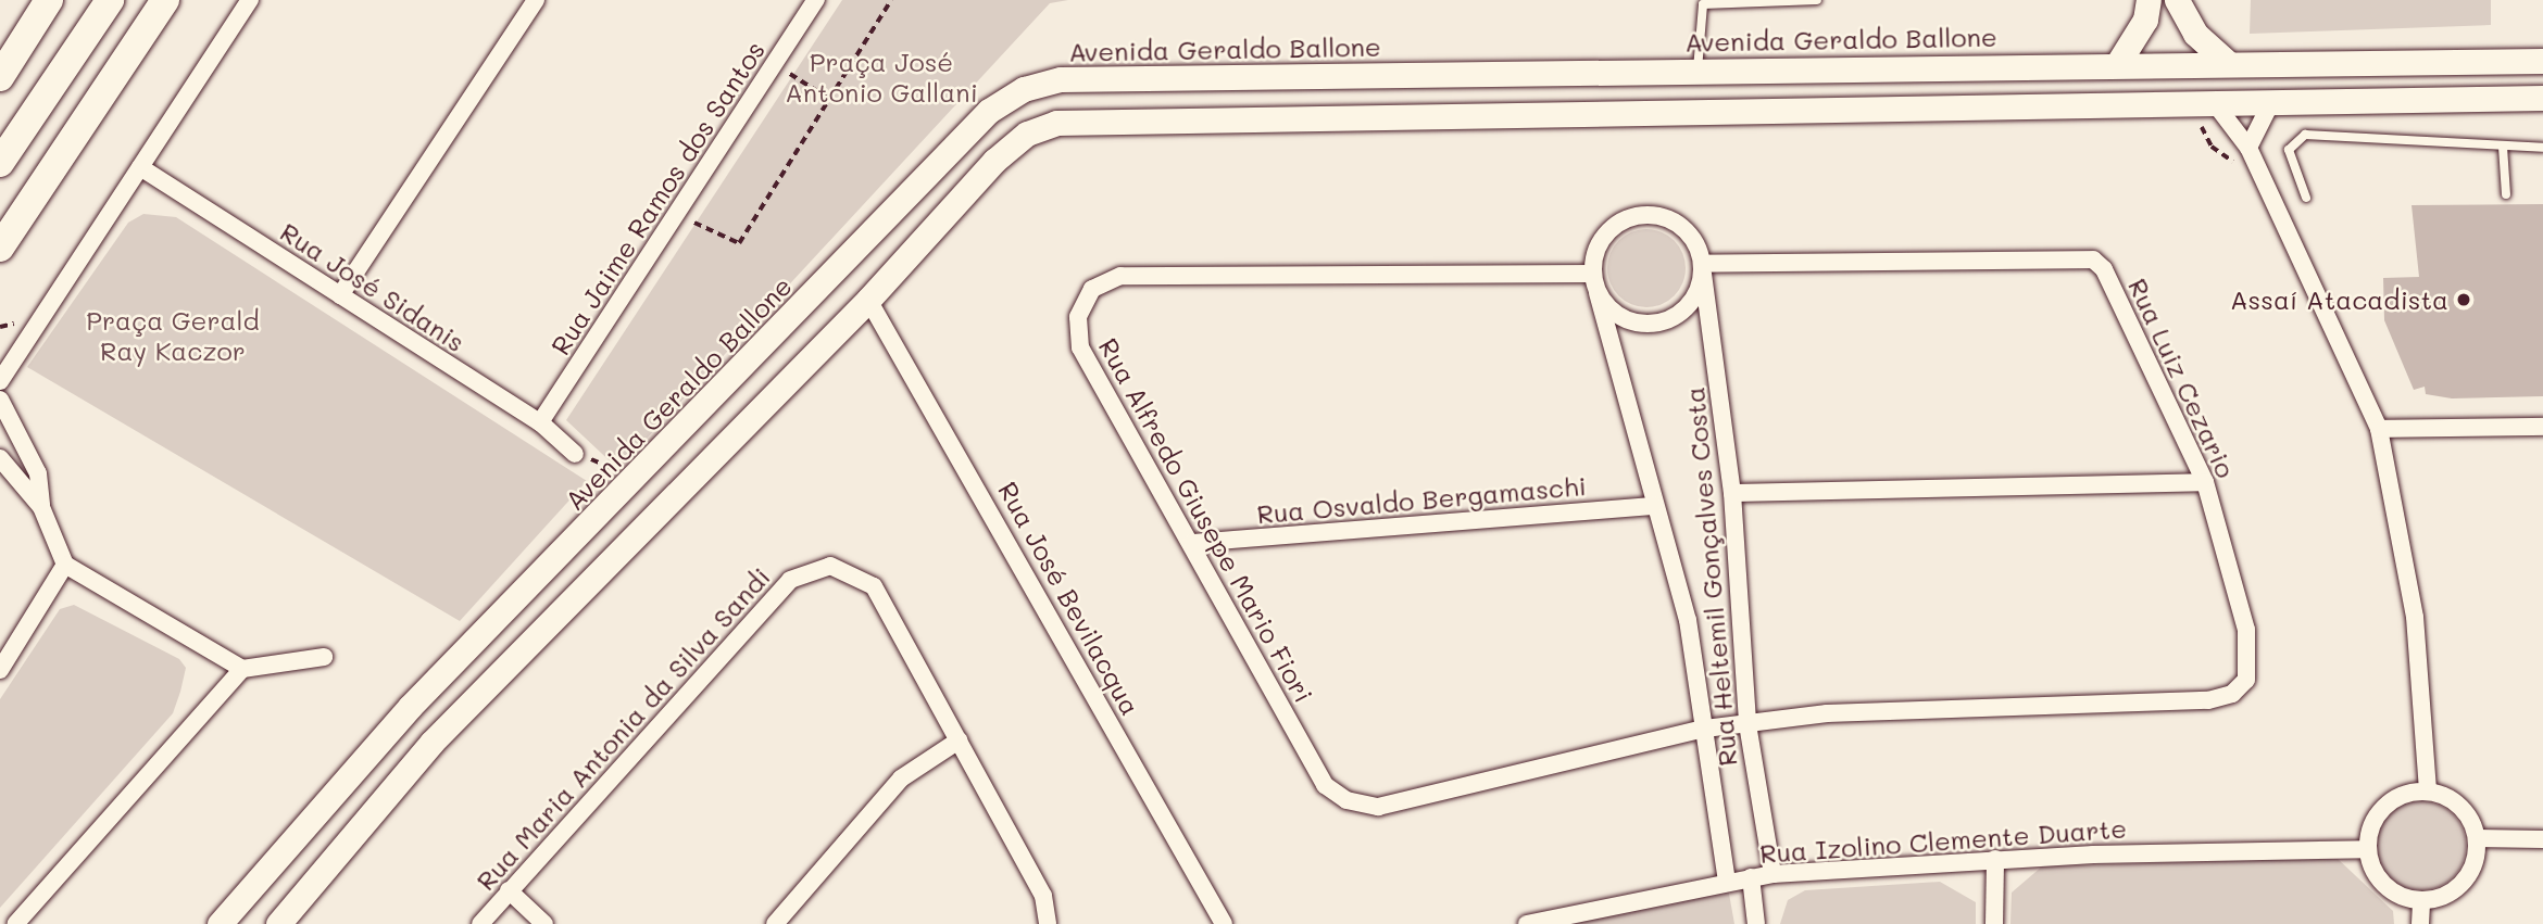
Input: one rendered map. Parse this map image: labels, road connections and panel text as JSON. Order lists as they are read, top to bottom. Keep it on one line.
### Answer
{"streets":{"street":["Avenida Geraldo Ballone","Rua Jaime Ramos dos Santos","Rua José Sidanis","Rua Luiz Cezario","Rua Osvaldo Bergamaschi","Rua Alfredo Giusepe Mario Fiori","Rua Heltemil Gonçalves Costa","Rua José Bevilacqua","Rua Maria Antonia da Silva Sandi","Rua Izolino Clemente Duarte"]},"crossings":[["Rua Jaime Ramos dos Santos","Rua José Sidanis"],["Rua Luiz Cezario","Rua Alfredo Giusepe Mario Fiori"],["Rua Luiz Cezario","Rua Heltemil Gonçalves Costa"],["Rua Osvaldo Bergamaschi","Rua Alfredo Giusepe Mario Fiori"],["Rua Osvaldo Bergamaschi","Rua Heltemil Gonçalves Costa"],["Rua Alfredo Giusepe Mario Fiori","Rua Heltemil Gonçalves Costa"],["Rua Heltemil Gonçalves Costa","Rua Izolino Clemente Duarte"]],"parks":["Praça José Antonio Gallani","Praça Gerald Ray Kaczor"],"places":["Assaí Atacadista"]}
